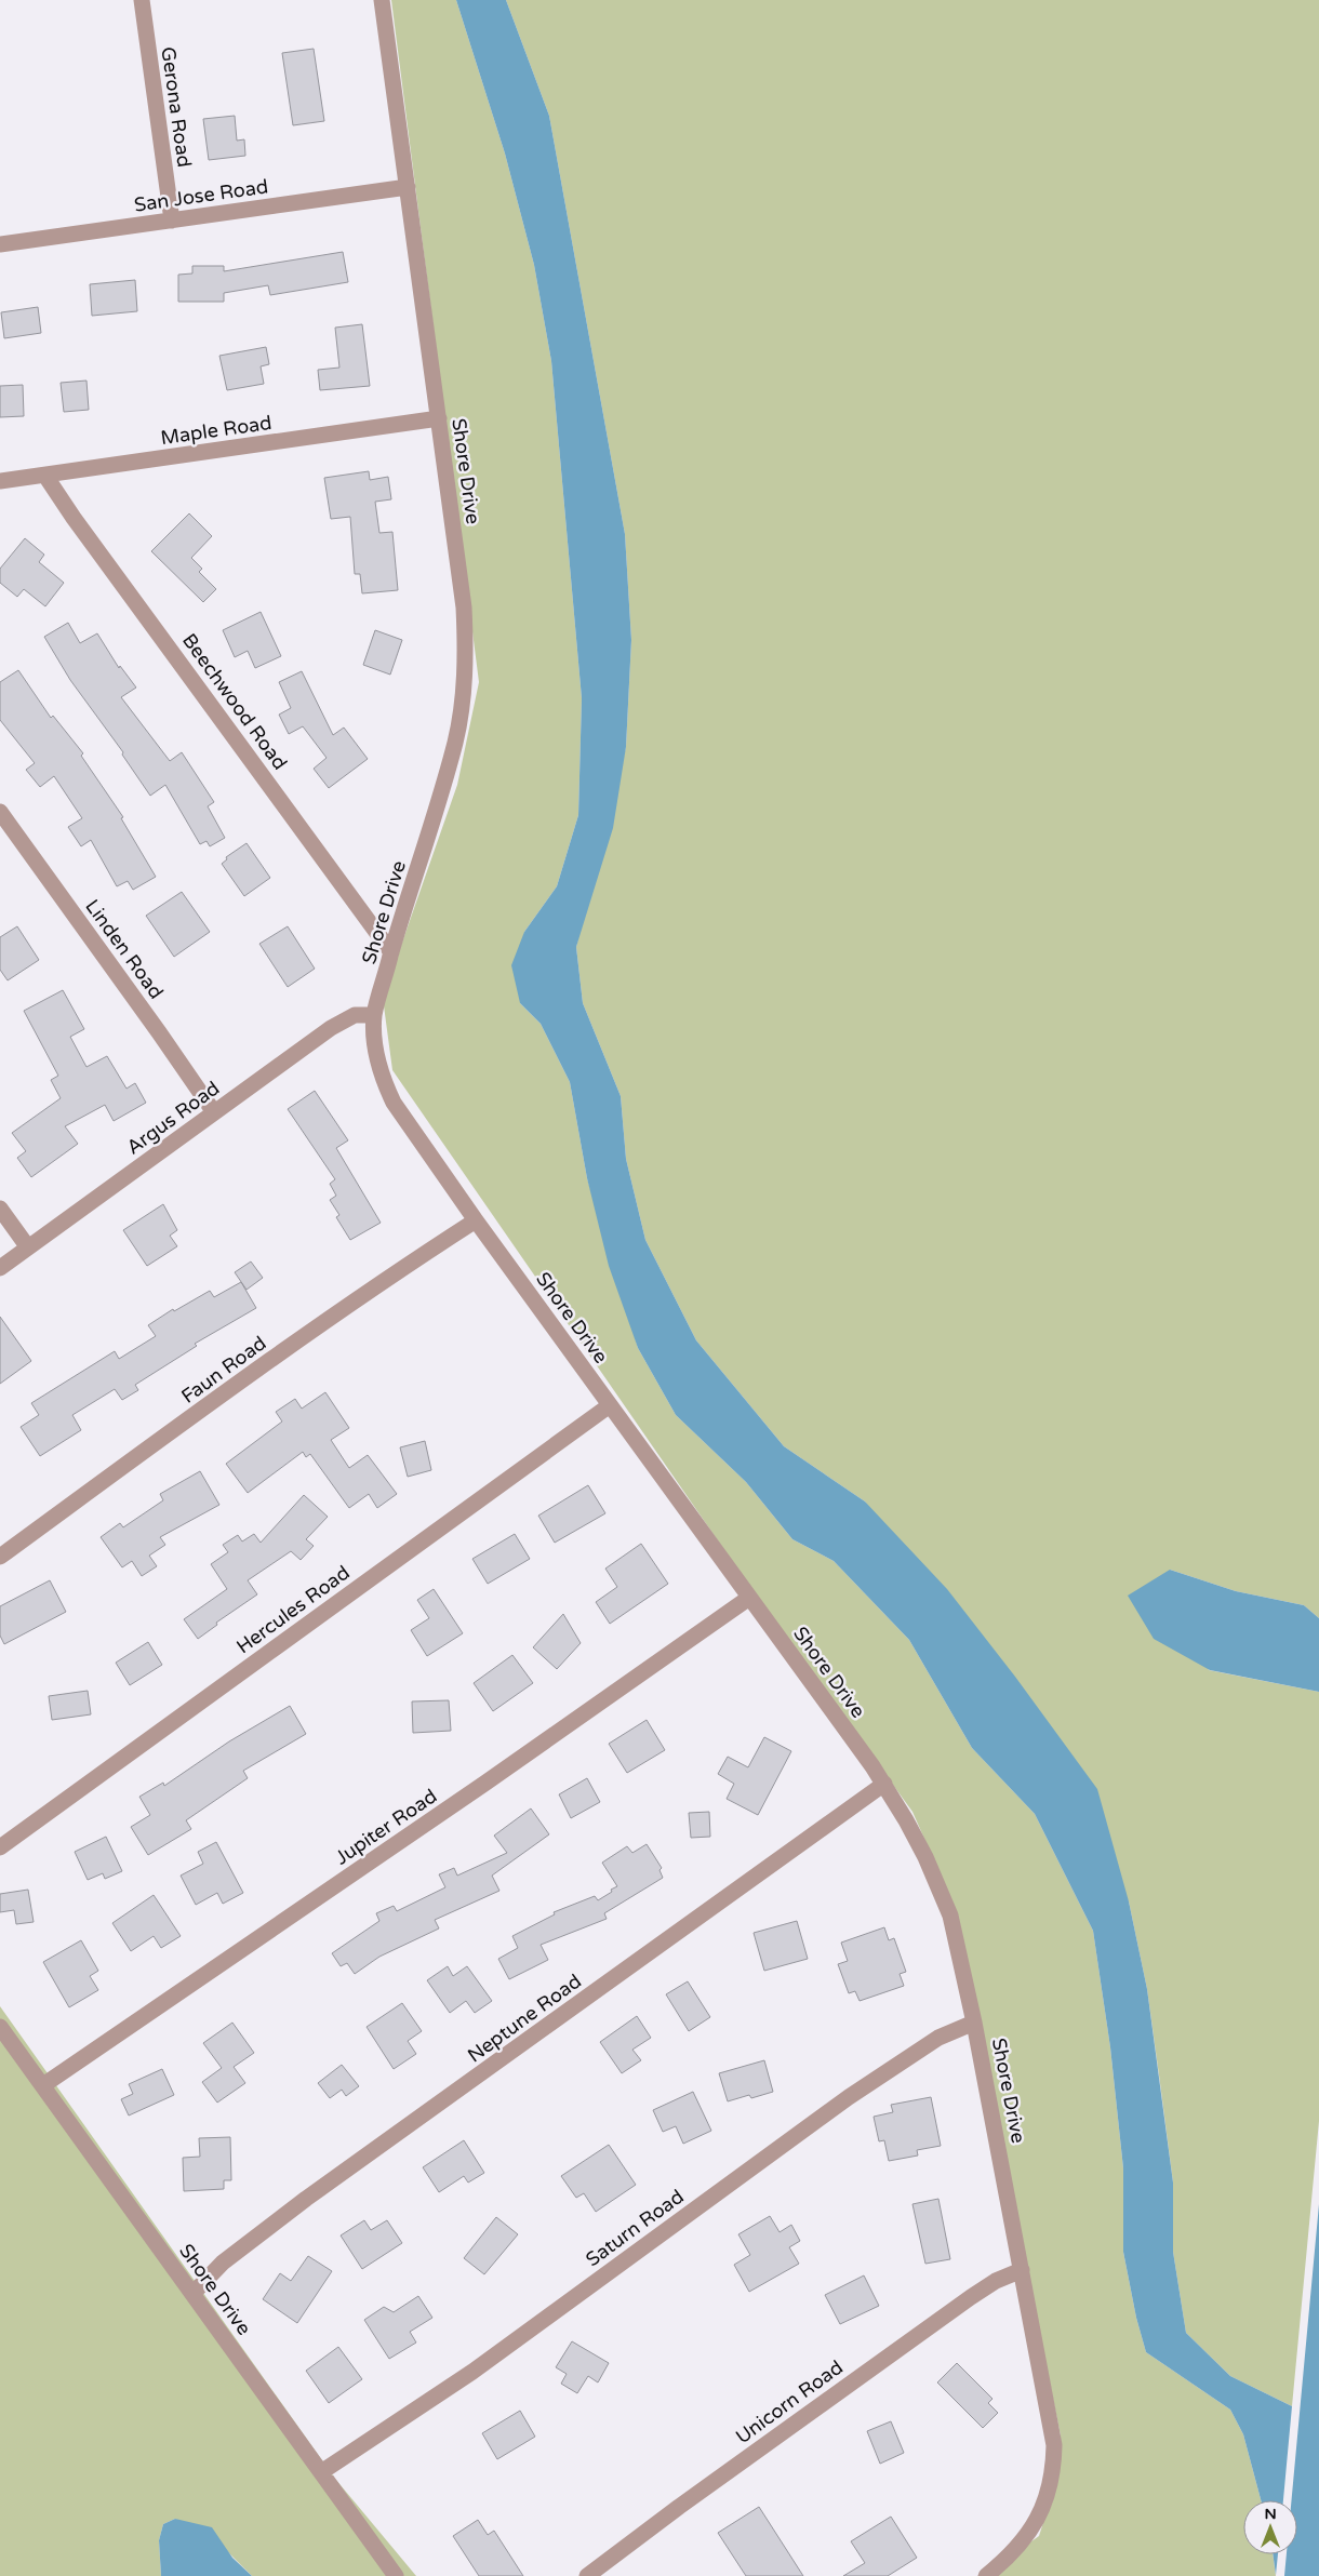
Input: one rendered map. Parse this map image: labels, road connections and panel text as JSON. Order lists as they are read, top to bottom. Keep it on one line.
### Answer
{"streets":{"street":["Gerona Road","San Jose Road","Maple Road","Shore Drive","Beechwood Road","Linden Road","Argus Road","Faun Road","Hercules Road","Jupiter Road","Neptune Road","Saturn Road","Unicorn Road"]},"crossings":[["Gerona Road","San Jose Road"],["San Jose Road","Shore Drive"],["Maple Road","Shore Drive"],["Maple Road","Beechwood Road"],["Shore Drive","Beechwood Road"],["Shore Drive","Argus Road"],["Shore Drive","Faun Road"],["Shore Drive","Hercules Road"],["Shore Drive","Jupiter Road"],["Shore Drive","Neptune Road"],["Shore Drive","Saturn Road"],["Shore Drive","Unicorn Road"],["Linden Road","Argus Road"]],"north":"top"}
